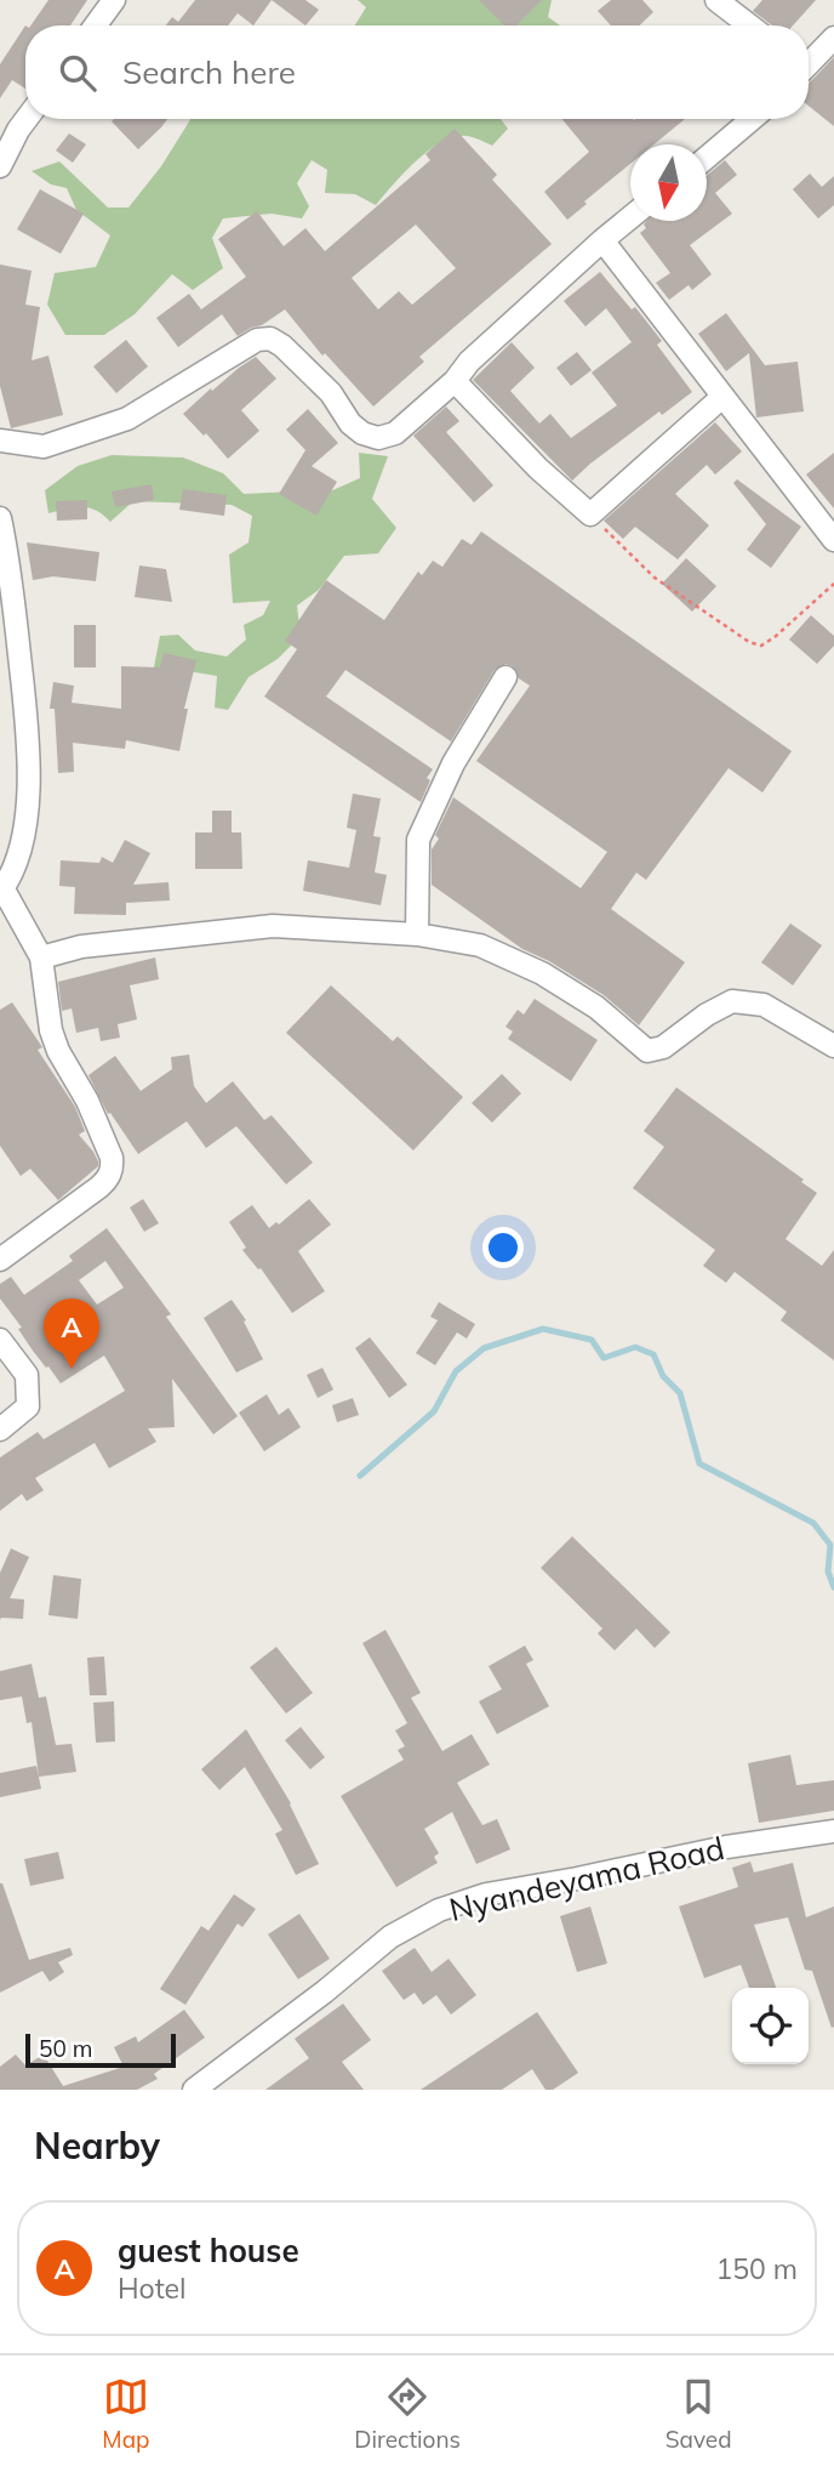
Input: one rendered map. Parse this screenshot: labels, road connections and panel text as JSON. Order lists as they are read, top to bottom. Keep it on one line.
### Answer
{"streets":{"street":["Nyandeyama Road"]},"scale_bar":"50 m","north":"bottom","page":{"search":"Search here","pins":"A","scale":"50 m","heading":"Nearby","list":[{"mark":"A","name":"guest house","note":"Hotel","value":"150 m"}],"nav":["Map","Directions","Saved"]}}
